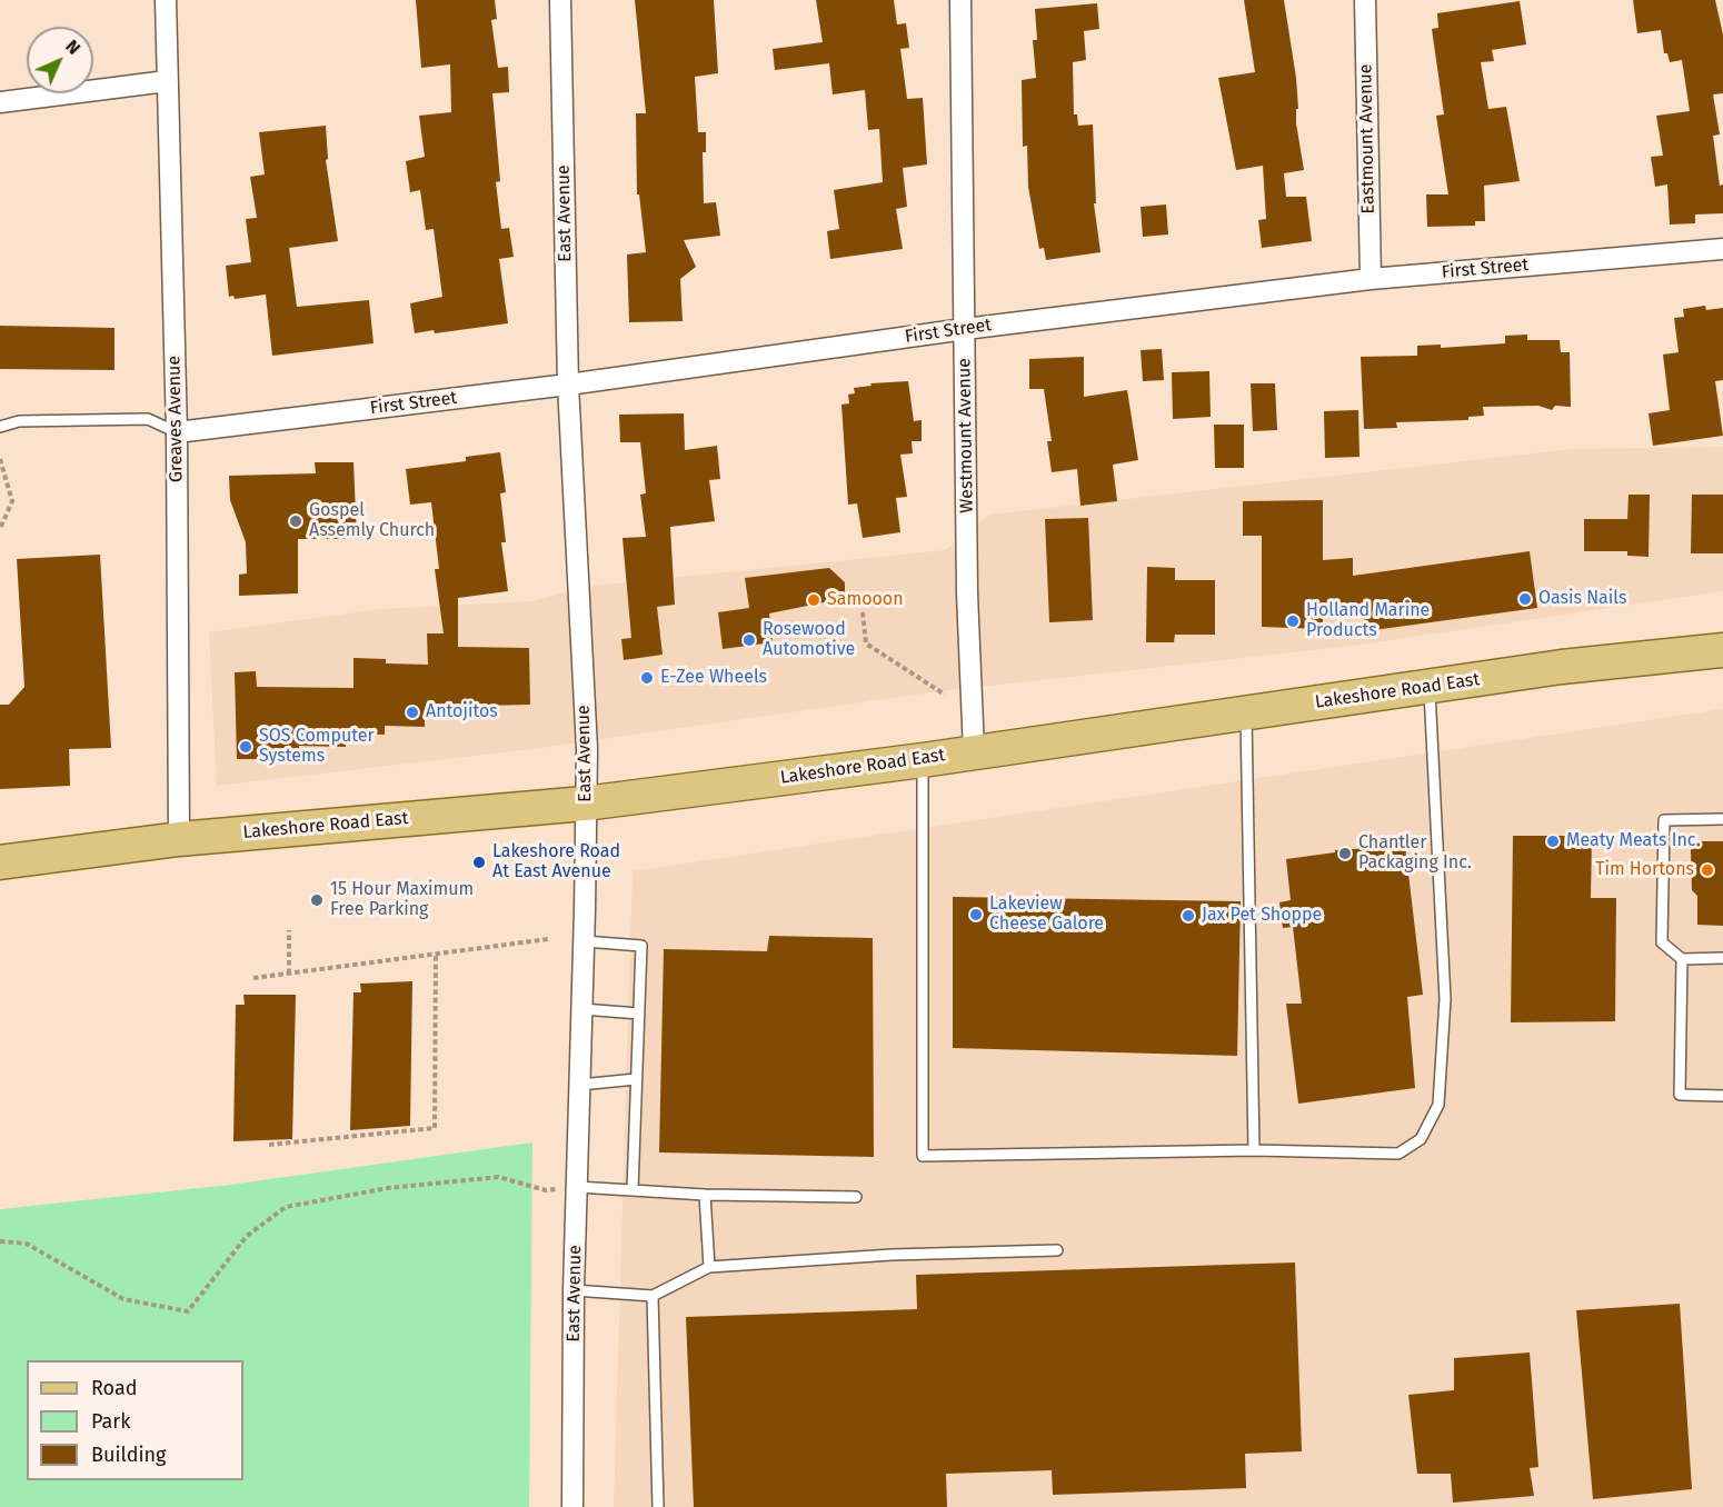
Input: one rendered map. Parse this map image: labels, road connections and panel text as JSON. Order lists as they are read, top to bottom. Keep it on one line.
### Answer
{"streets":{"main road":["Lakeshore Road East"],"street":["Eastmount Avenue","East Avenue","First Street","Greaves Avenue","Westmount Avenue"]},"crossings":[["Eastmount Avenue","First Street"],["East Avenue","First Street"],["East Avenue","Lakeshore Road East"],["First Street","Greaves Avenue"],["First Street","Westmount Avenue"],["Greaves Avenue","Lakeshore Road East"],["Westmount Avenue","Lakeshore Road East"]],"places":["Gospel Assemly Church","Oasis Nails","Samooon","Holland Marine Products","Rosewood Automotive","E-Zee Wheels","Antojitos","SOS Computer Systems","Meaty Meats Inc.","Chantler Packaging Inc.","Lakeshore Road At East Avenue","Tim Hortons","15 Hour Maximum Free Parking","Lakeview Cheese Galore","Jax Pet Shoppe"],"legend":["Road","Park","Building"],"north":"top right"}
